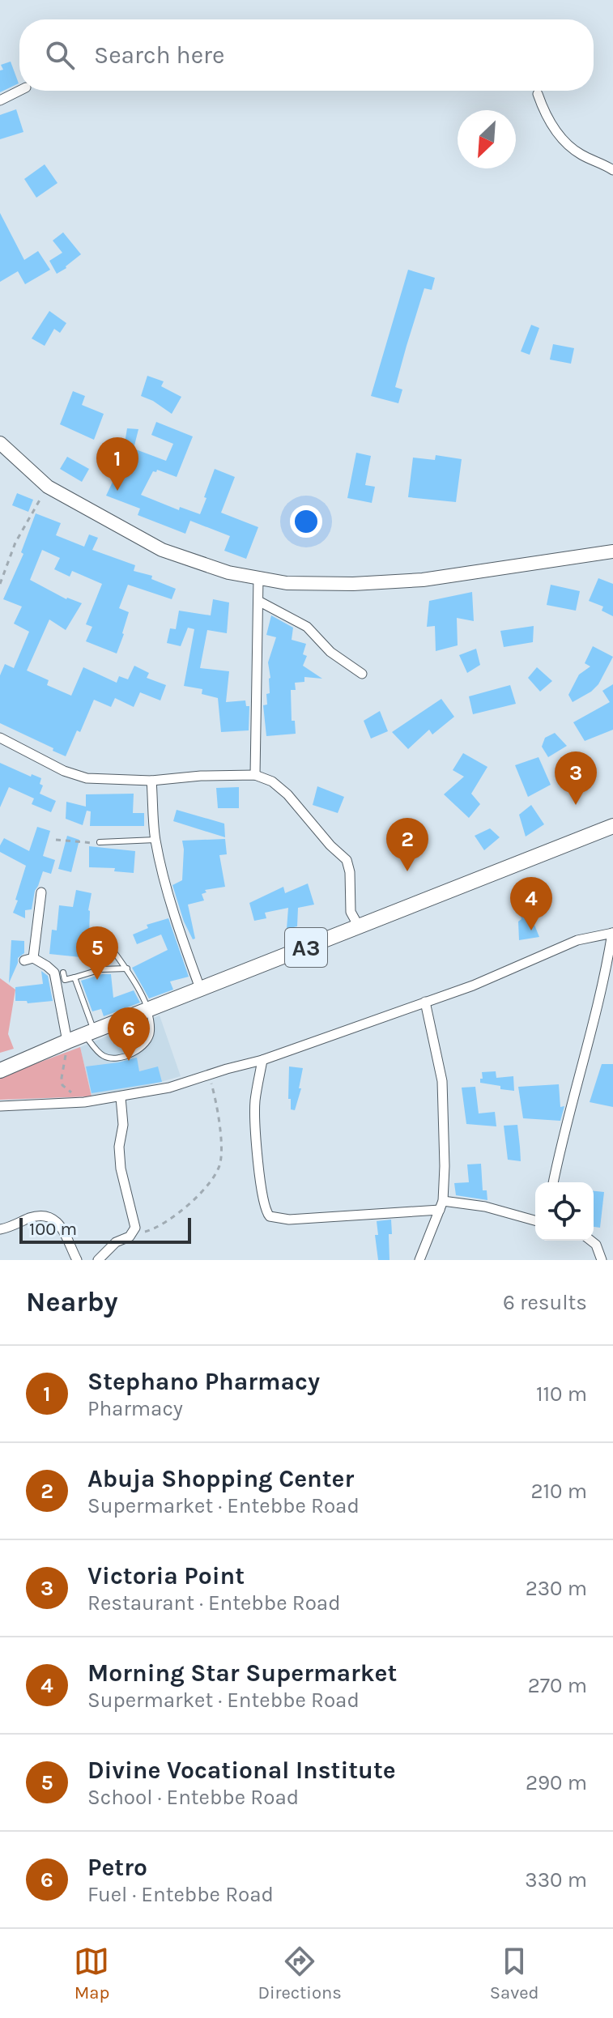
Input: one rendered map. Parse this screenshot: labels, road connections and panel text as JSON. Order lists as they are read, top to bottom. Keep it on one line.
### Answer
{"streets":{"main road":["A3"]},"scale_bar":"100 m","north":"bottom left","page":{"search":"Search here","pins":["1","3","2","4","5","6"],"scale":"100 m","heading":["Nearby","6 results"],"list":[{"mark":"1","name":"Stephano Pharmacy","note":"Pharmacy","value":"110 m"},{"mark":"2","name":"Abuja Shopping Center","note":"Supermarket · Entebbe Road","value":"210 m"},{"mark":"3","name":"Victoria Point","note":"Restaurant · Entebbe Road","value":"230 m"},{"mark":"4","name":"Morning Star Supermarket","note":"Supermarket · Entebbe Road","value":"270 m"},{"mark":"5","name":"Divine Vocational Institute","note":"School · Entebbe Road","value":"290 m"},{"mark":"6","name":"Petro","note":"Fuel · Entebbe Road","value":"330 m"}],"nav":["Map","Directions","Saved"]}}
